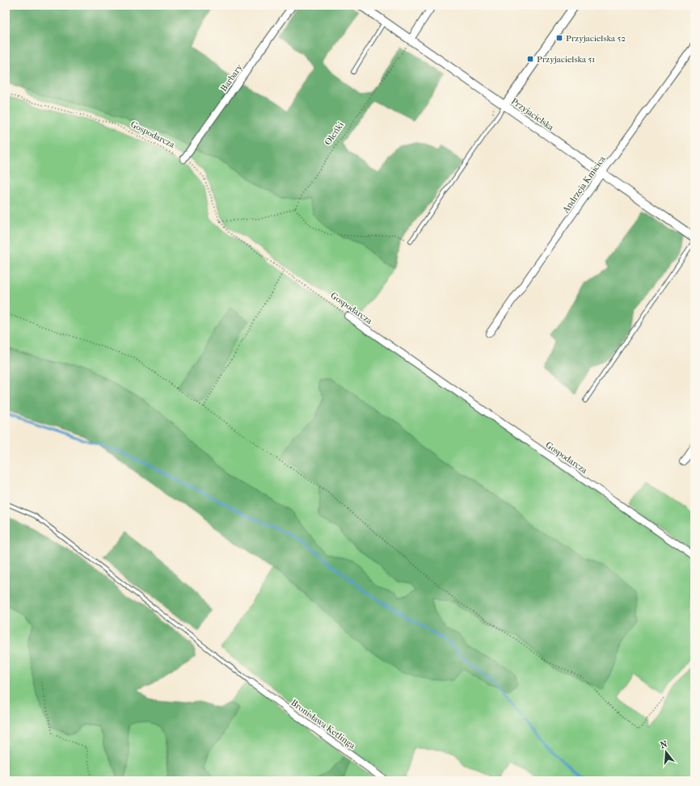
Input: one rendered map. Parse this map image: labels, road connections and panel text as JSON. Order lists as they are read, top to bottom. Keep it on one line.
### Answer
{"streets":{"street":["Barbary","Przyjacielska","Gospodarcza","Andrzeja Kmicica","Bronisława Ketlinga"],"path":["Oleńki"]},"crossings":[["Barbary","Gospodarcza"],["Przyjacielska","Oleńki"],["Przyjacielska","Andrzeja Kmicica"]],"places":{"transit":["Przyjacielska 52","Przyjacielska 51"]},"north":"top"}
